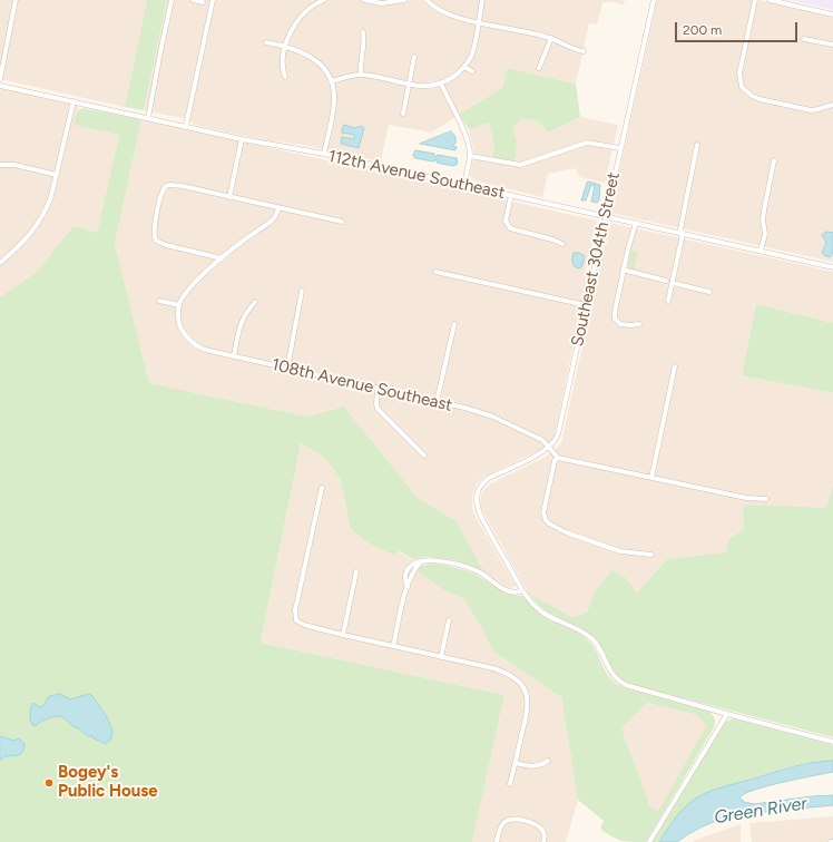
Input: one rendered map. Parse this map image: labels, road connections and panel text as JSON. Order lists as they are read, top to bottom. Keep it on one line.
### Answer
{"streets":{"street":["112th Avenue Southeast","Southeast 304th Street","108th Avenue Southeast"]},"crossings":[["112th Avenue Southeast","Southeast 304th Street"],["Southeast 304th Street","108th Avenue Southeast"]],"water":["Green River"],"places":["Bogey's Public House"],"scale_bar":"200 m"}
